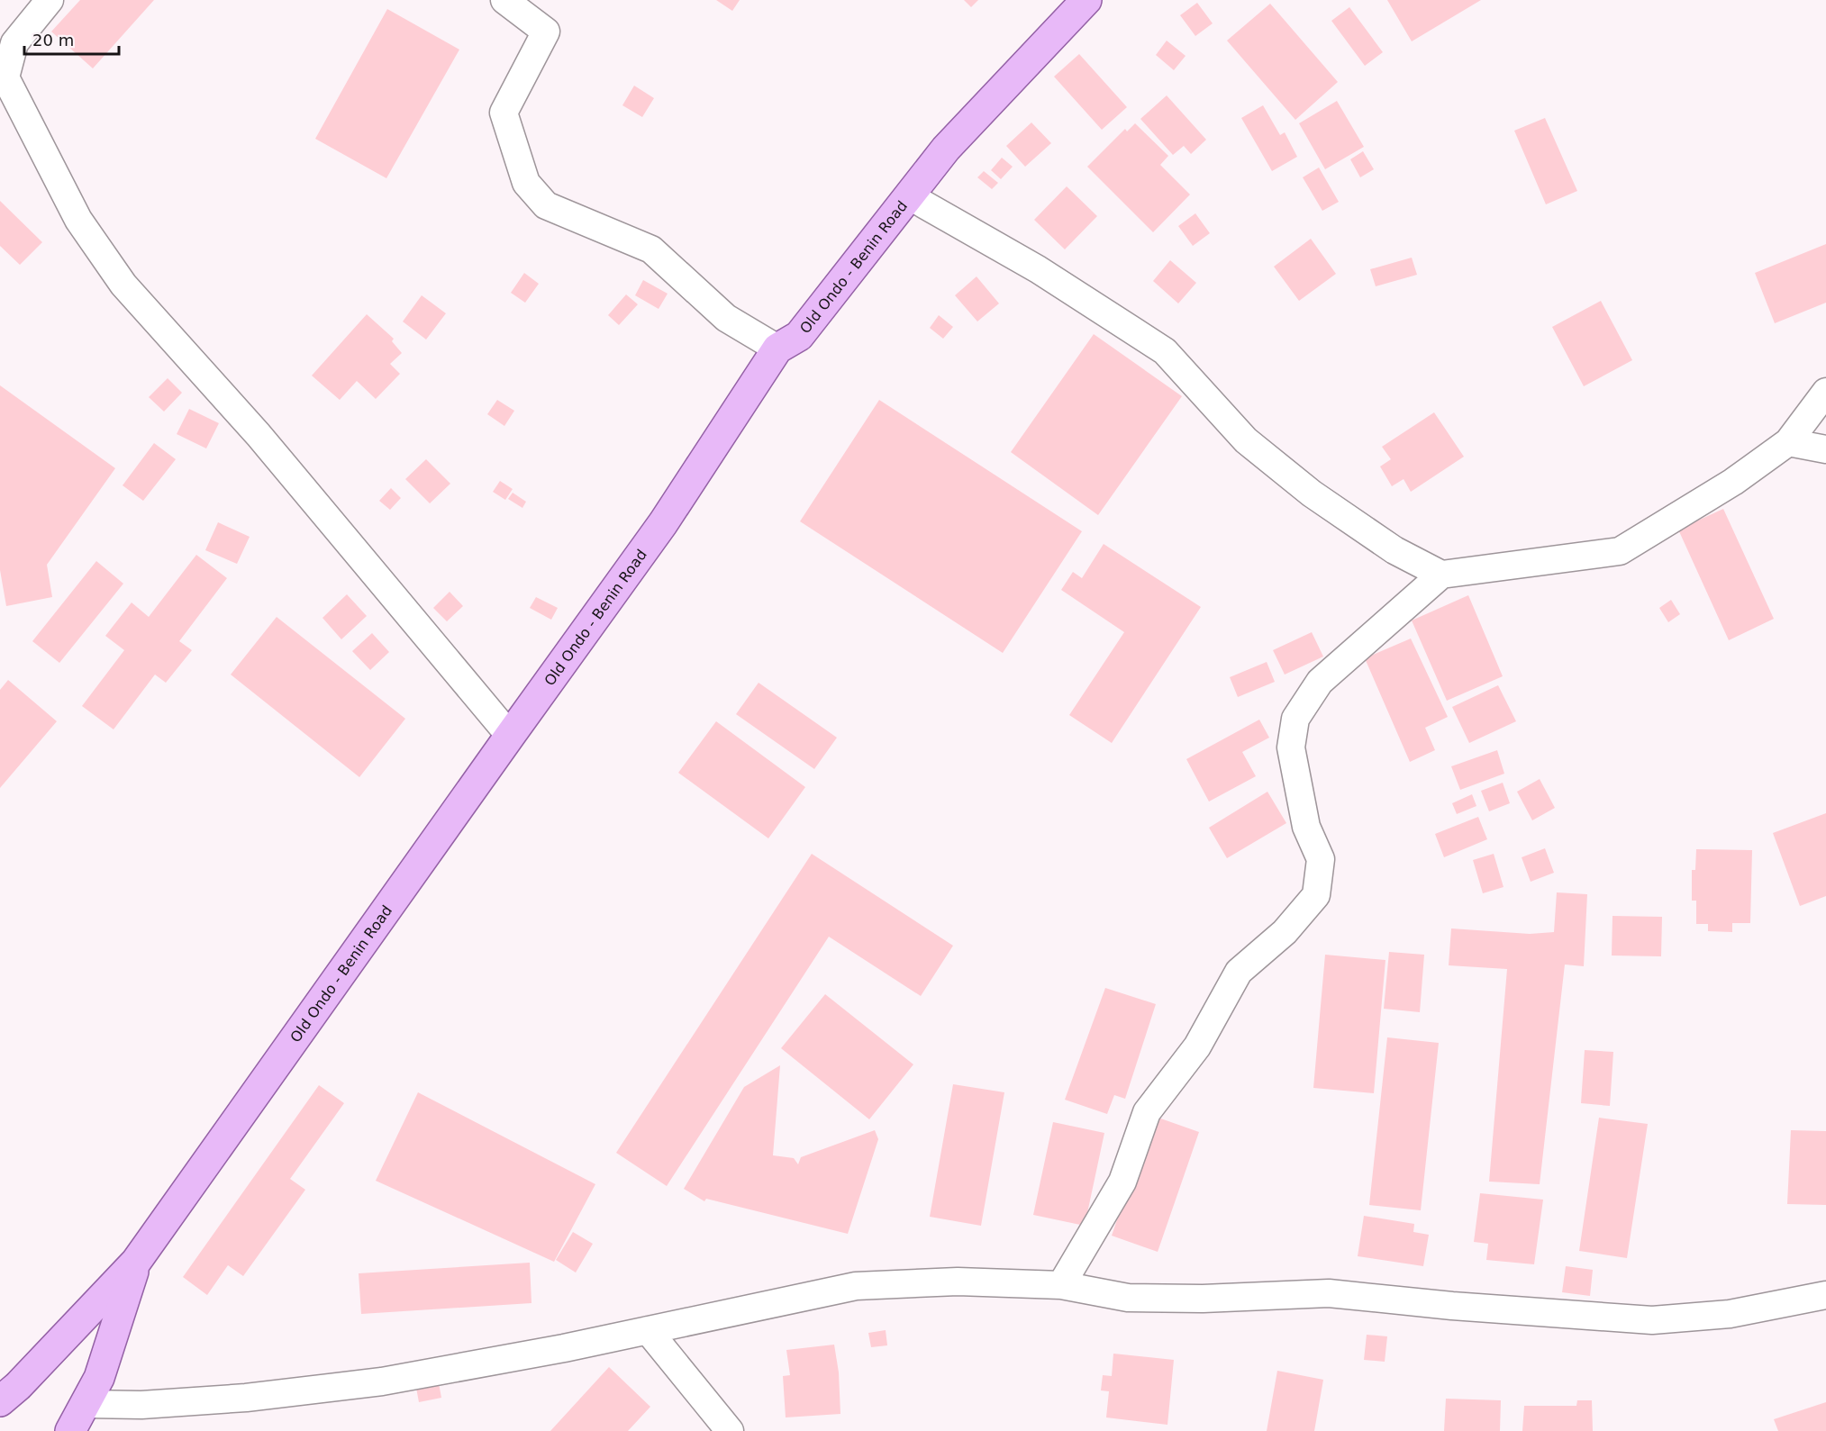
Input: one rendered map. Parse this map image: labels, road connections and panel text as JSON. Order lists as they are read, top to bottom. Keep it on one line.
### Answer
{"streets":{"main road":["Old Ondo - Benin Road"]},"scale_bar":"20 m"}
